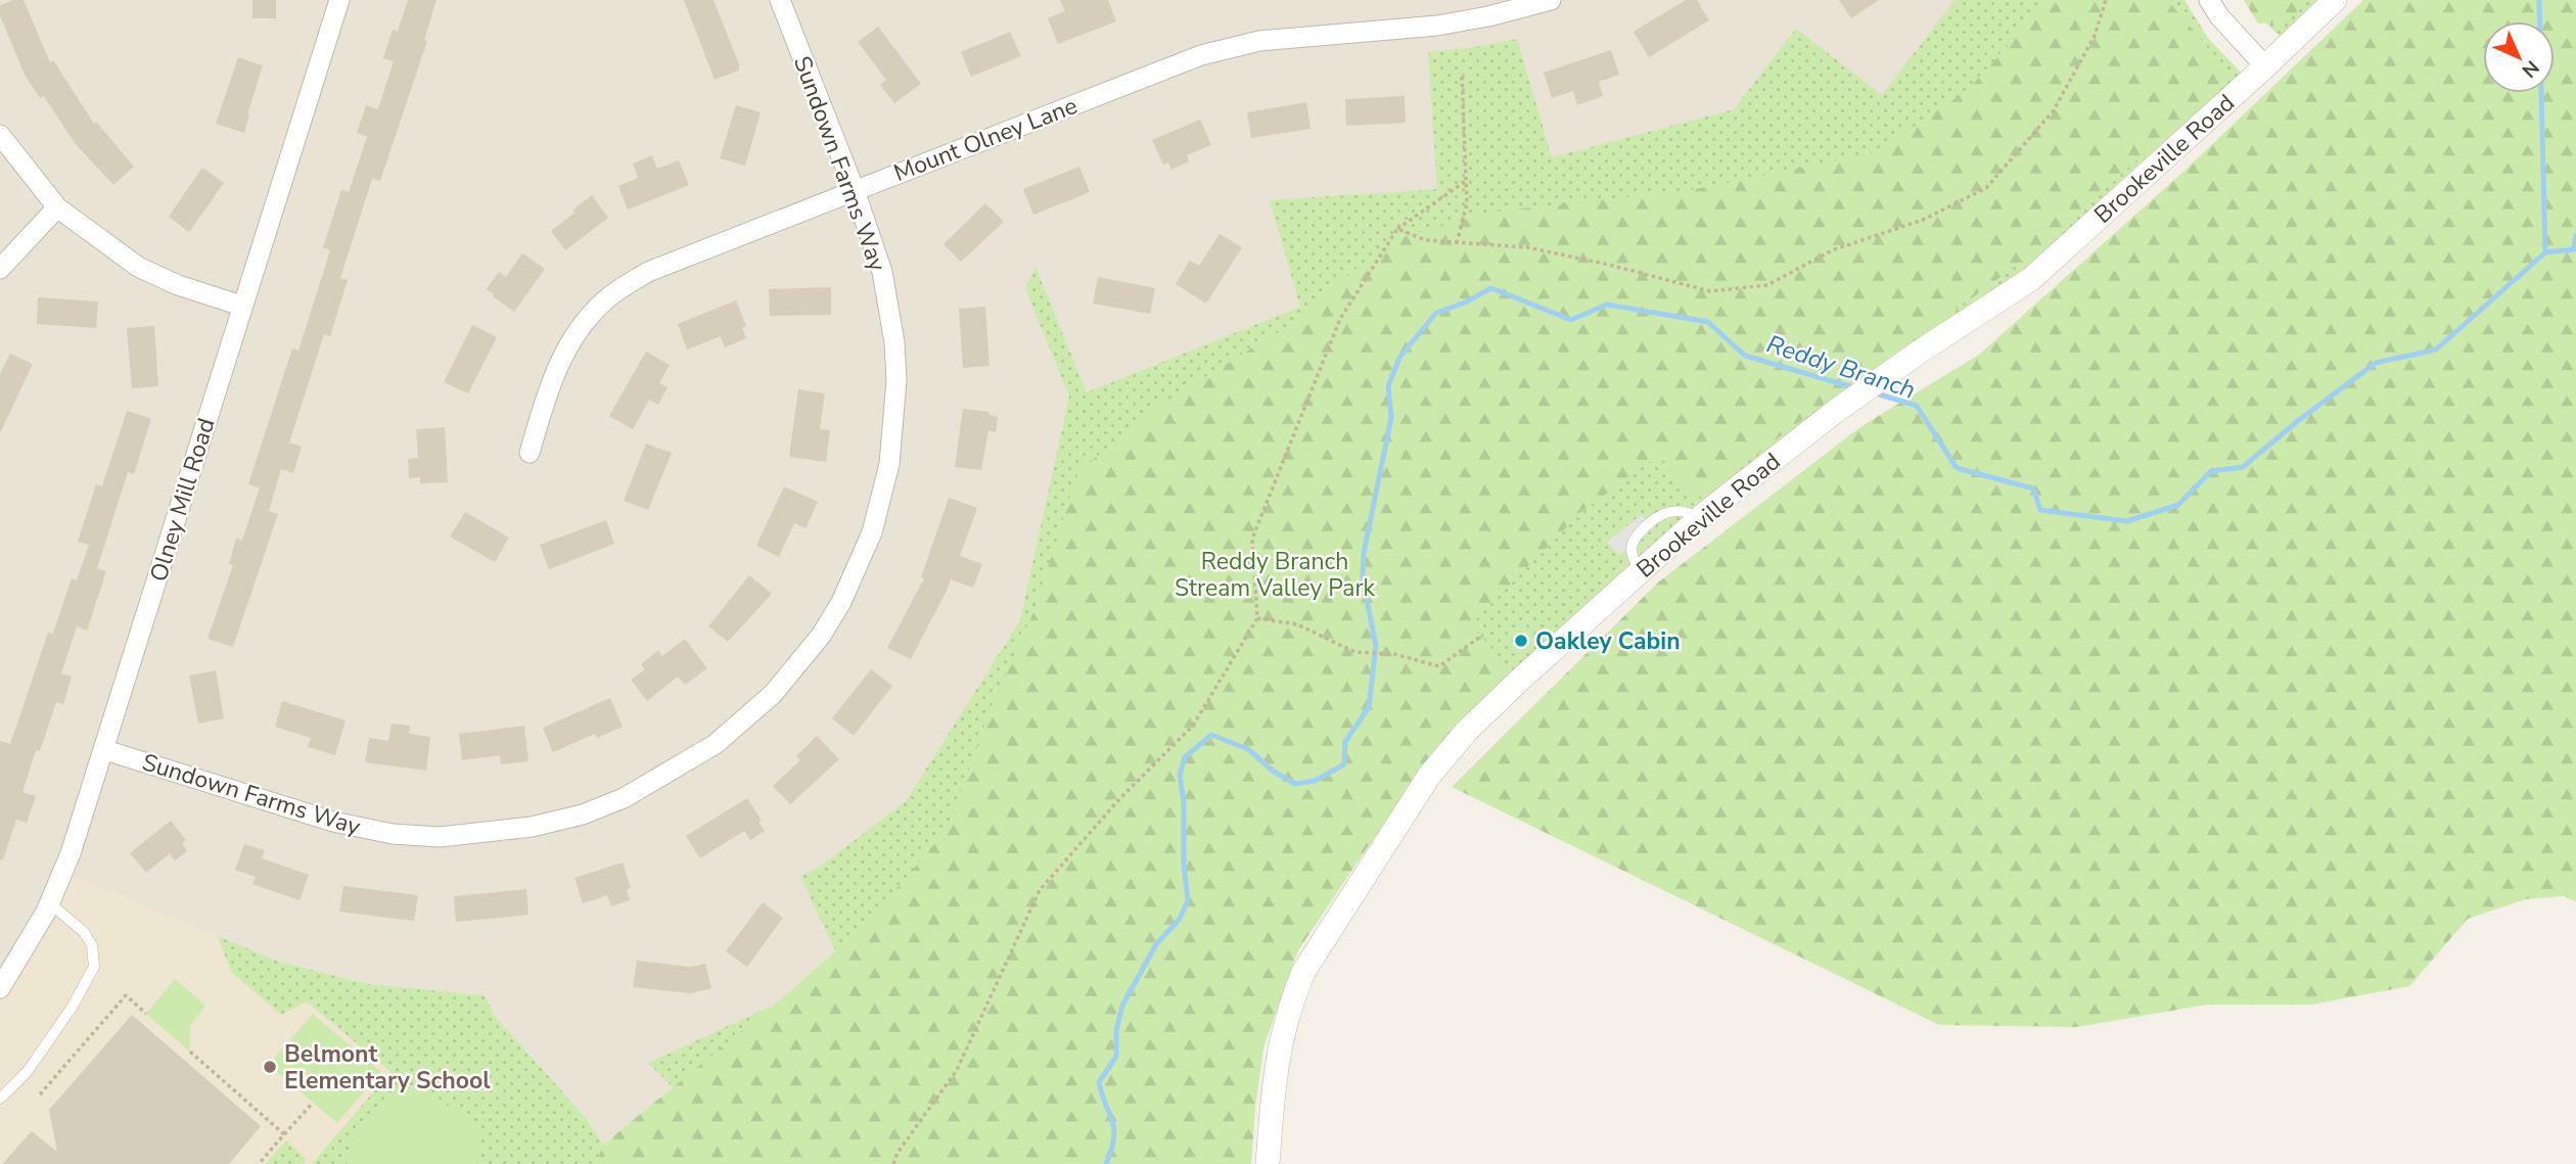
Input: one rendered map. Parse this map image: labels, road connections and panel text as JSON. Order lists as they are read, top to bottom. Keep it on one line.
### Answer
{"streets":{"street":["Mount Olney Lane","Brookeville Road","Sundown Farms Way","Olney Mill Road"]},"crossings":[["Mount Olney Lane","Sundown Farms Way"],["Sundown Farms Way","Olney Mill Road"]],"water":["Reddy Branch"],"parks":["Reddy Branch Stream Valley Park"],"places":["Oakley Cabin","Belmont Elementary School"],"north":"bottom right"}
